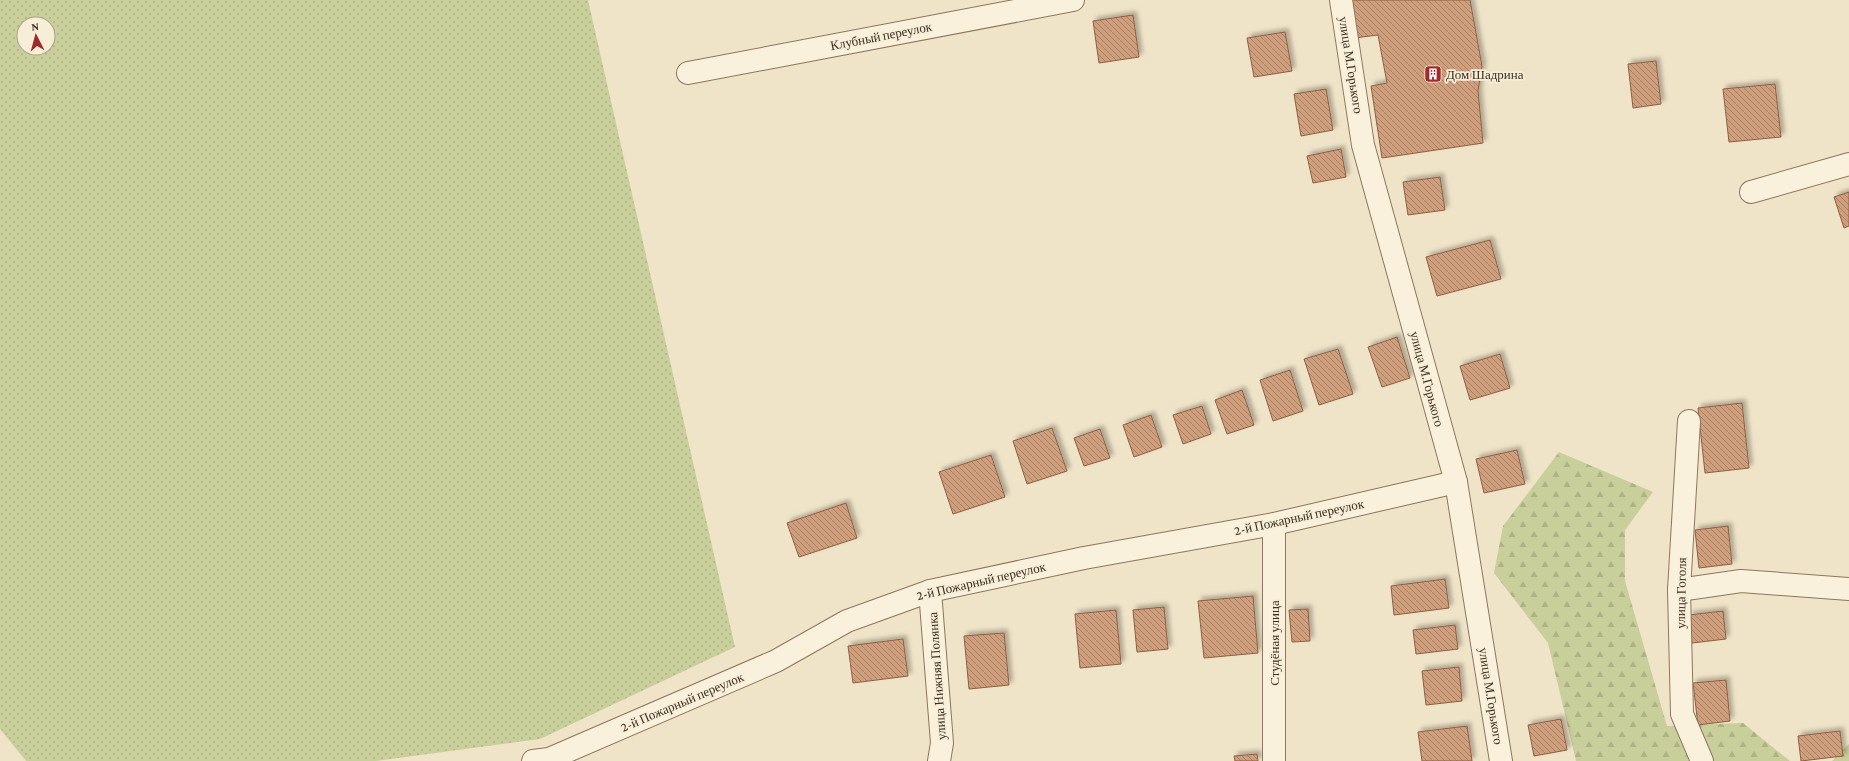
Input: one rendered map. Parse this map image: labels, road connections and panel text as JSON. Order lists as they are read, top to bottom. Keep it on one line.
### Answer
{"streets":{"street":["Клубный переулок","улица М.Горького","2-й Пожарный переулок","улица Гоголя","Студёная улица","улица Нижняя Полянка"]},"crossings":[["улица М.Горького","2-й Пожарный переулок"],["2-й Пожарный переулок","Студёная улица"],["2-й Пожарный переулок","улица Нижняя Полянка"]],"places":{"building":["Дом Шадрина"]},"north":"top"}
